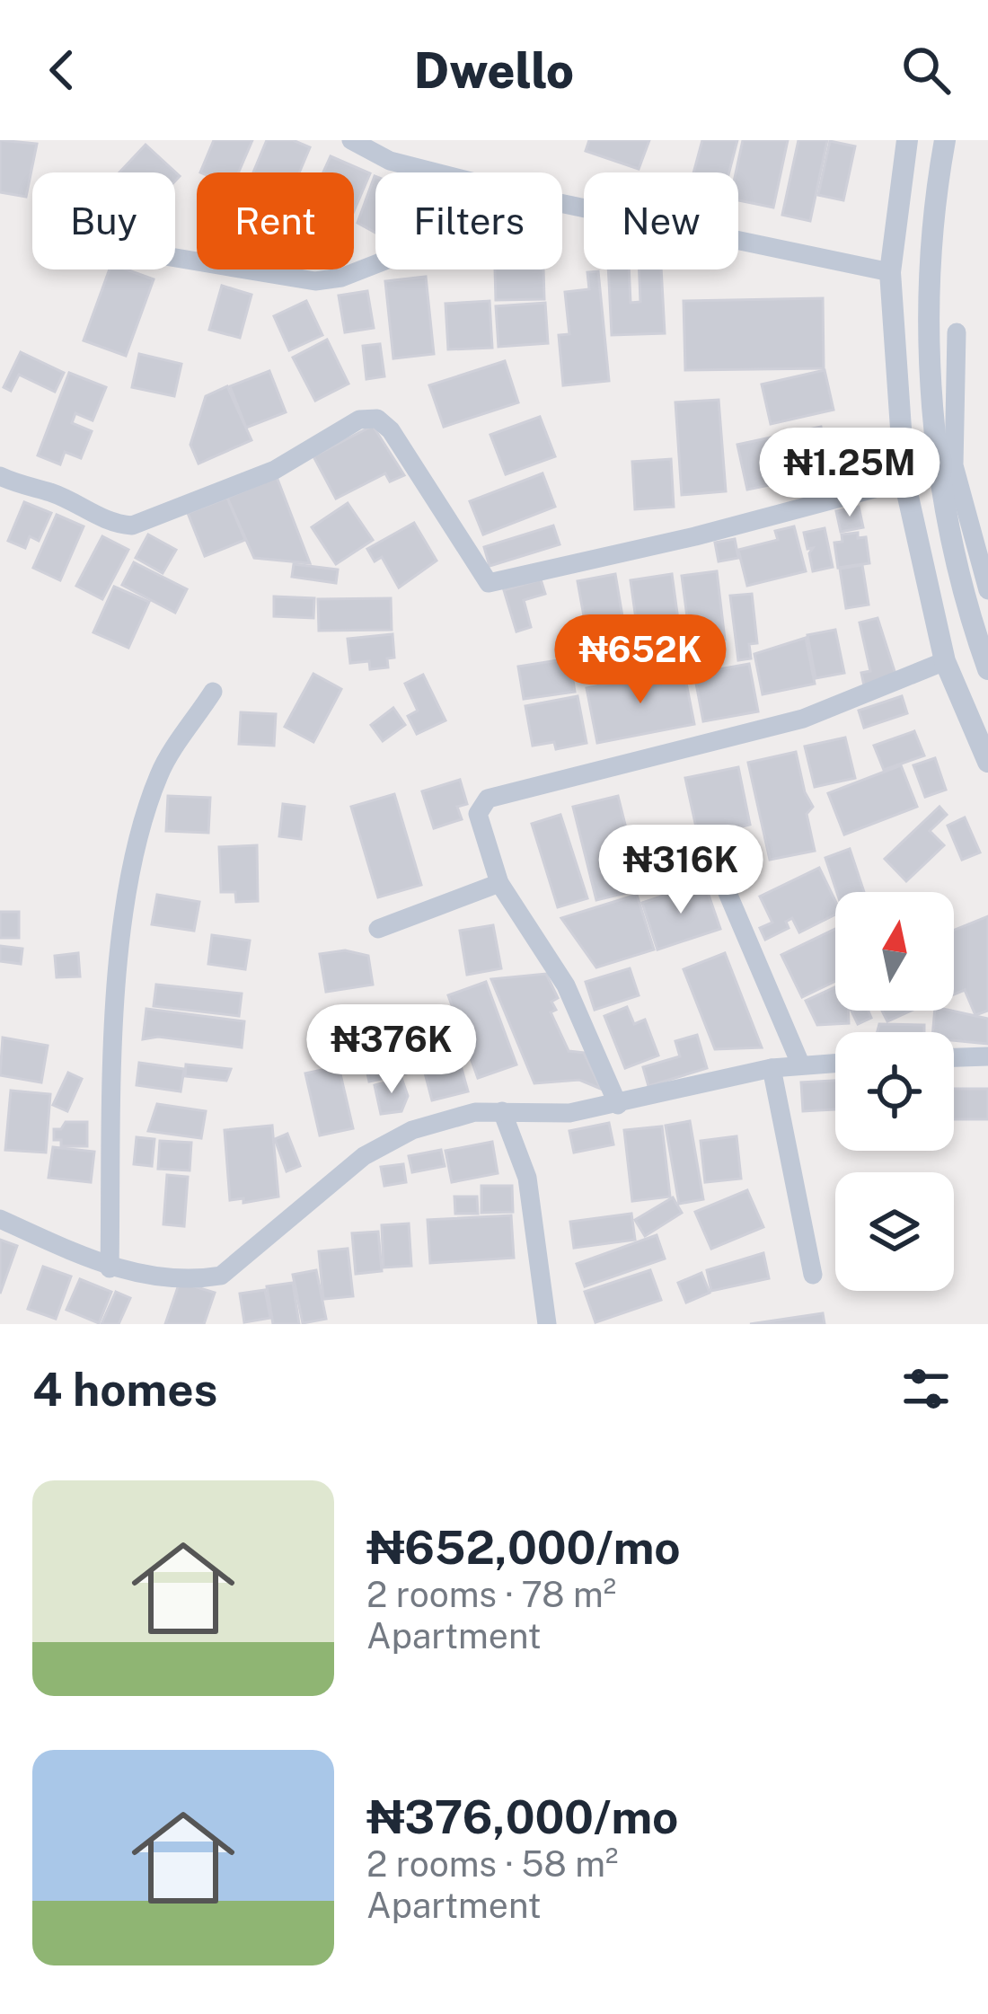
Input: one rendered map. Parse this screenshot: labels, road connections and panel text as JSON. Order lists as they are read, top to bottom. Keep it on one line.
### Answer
{"north":"top","page":{"header":"Dwello","chip":["Buy","Rent","Filters","New"],"price":["₦1.25M","₦652K","₦316K","₦376K"],"heading":"4 homes","list":[{"name":"₦652,000/mo","note":"2 rooms · 78 m² · Apartment"},{"name":"₦376,000/mo","note":"2 rooms · 58 m² · Apartment"}]}}
